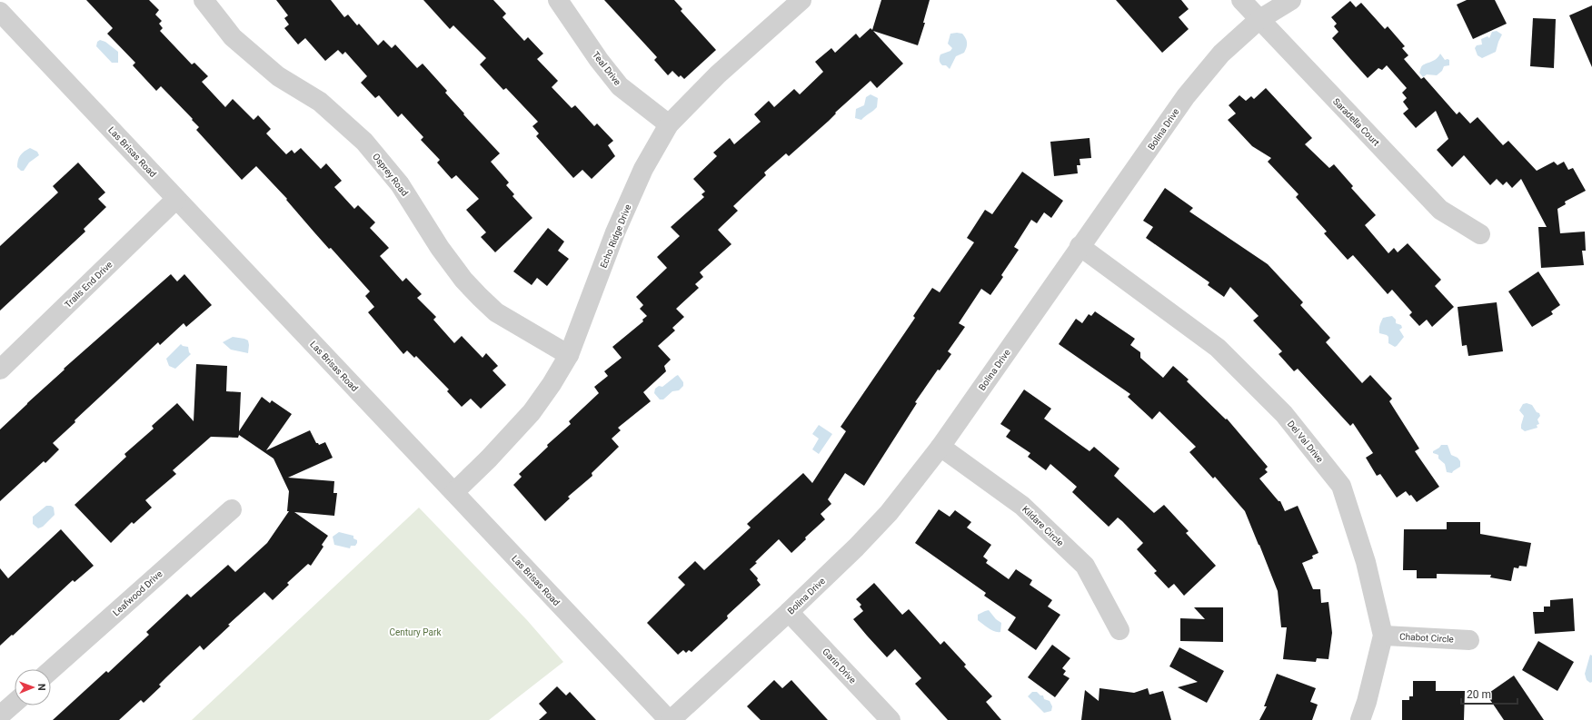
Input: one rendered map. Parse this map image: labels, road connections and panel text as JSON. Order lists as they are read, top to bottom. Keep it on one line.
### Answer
{"streets":{"street":["Teal Drive","Saradella Court","Bolina Drive","Las Brisas Road","Osprey Road","Echo Ridge Drive","Trails End Drive","Del Val Drive","Kildare Circle","Leafwood Drive","Chabot Circle","Garin Drive"]},"crossings":[["Teal Drive","Echo Ridge Drive"],["Saradella Court","Bolina Drive"],["Bolina Drive","Las Brisas Road"],["Bolina Drive","Del Val Drive"],["Bolina Drive","Kildare Circle"],["Bolina Drive","Garin Drive"],["Las Brisas Road","Echo Ridge Drive"],["Las Brisas Road","Trails End Drive"],["Osprey Road","Echo Ridge Drive"],["Del Val Drive","Chabot Circle"]],"parks":["Century Park"],"scale_bar":"20 m","north":"right"}
